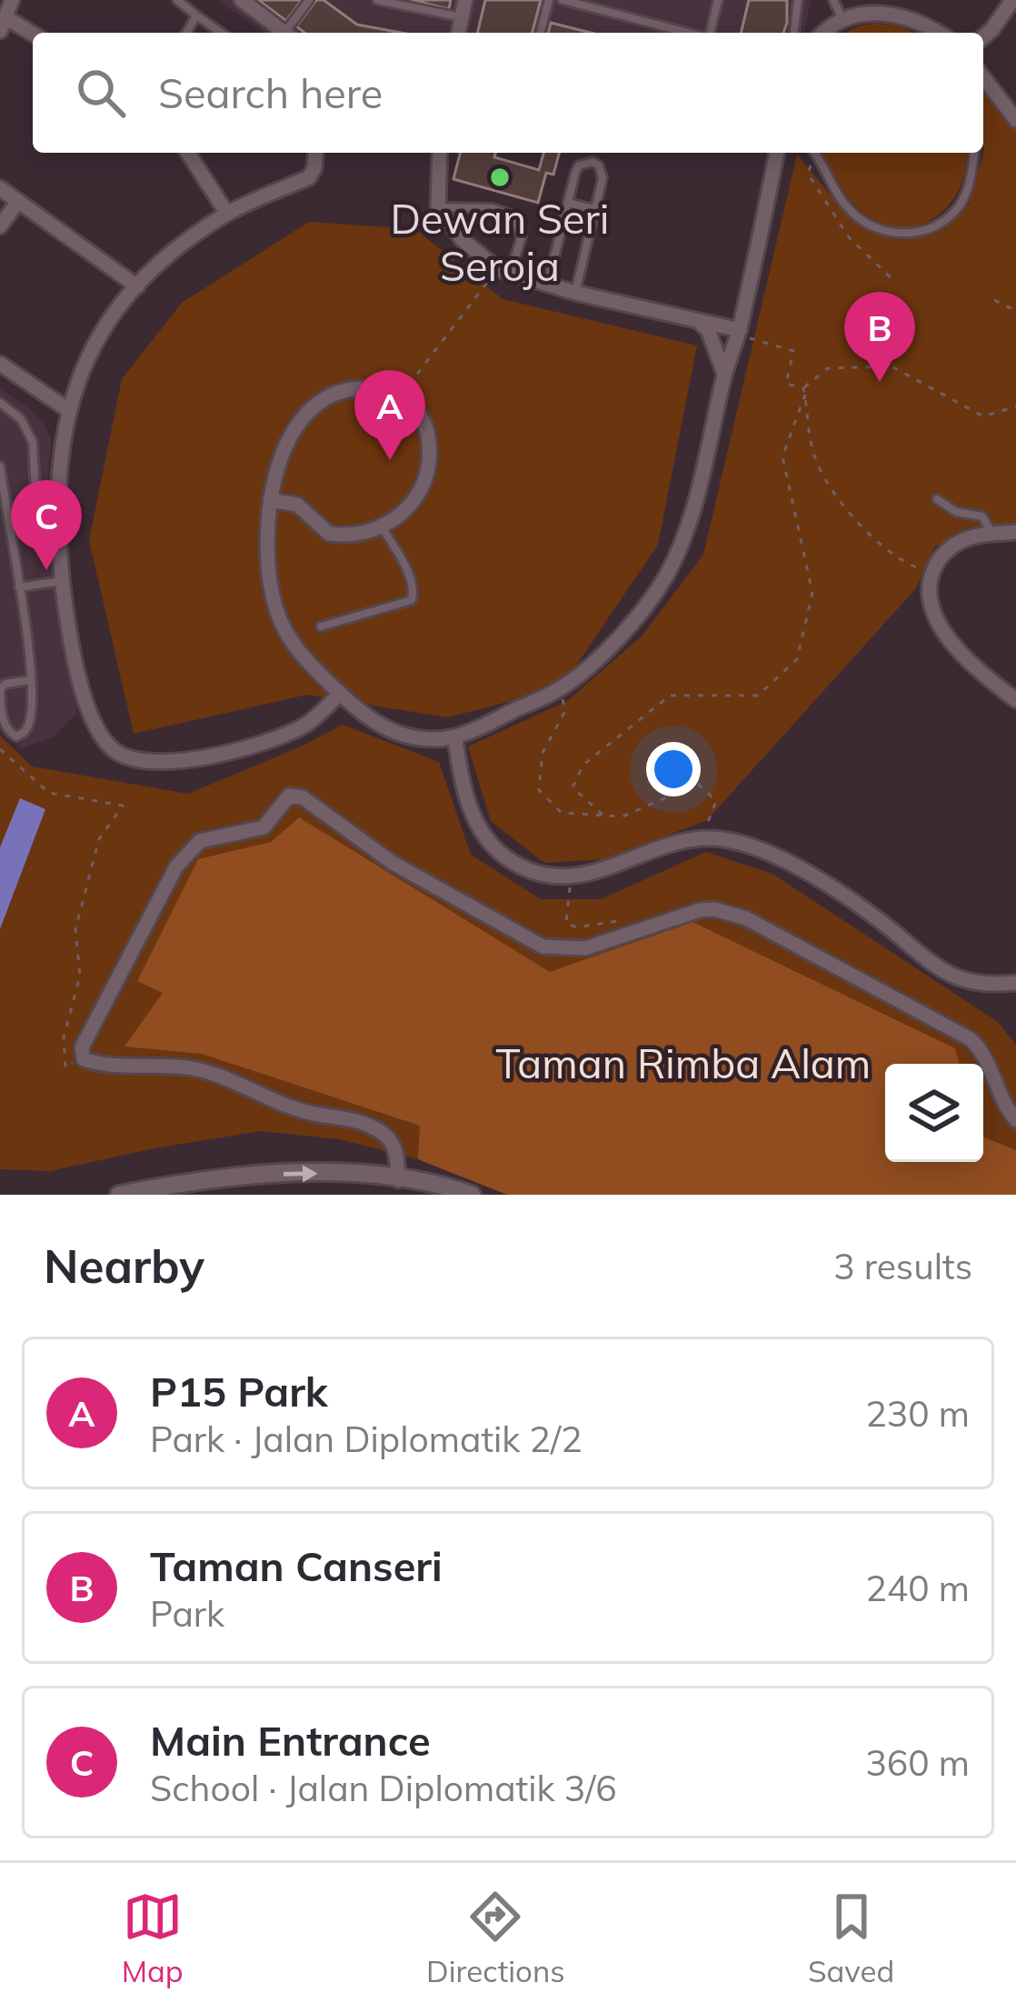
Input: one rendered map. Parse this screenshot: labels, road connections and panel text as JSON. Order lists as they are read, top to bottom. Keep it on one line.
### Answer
{"parks":["Taman Rimba Alam"],"places":["Dewan Seri Seroja"],"page":{"search":"Search here","pins":["B","A","C"],"heading":["Nearby","3 results"],"list":[{"mark":"A","name":"P15 Park","note":"Park · Jalan Diplomatik 2/2","value":"230 m"},{"mark":"B","name":"Taman Canseri","note":"Park","value":"240 m"},{"mark":"C","name":"Main Entrance","note":"School · Jalan Diplomatik 3/6","value":"360 m"}],"nav":["Map","Directions","Saved"]}}
